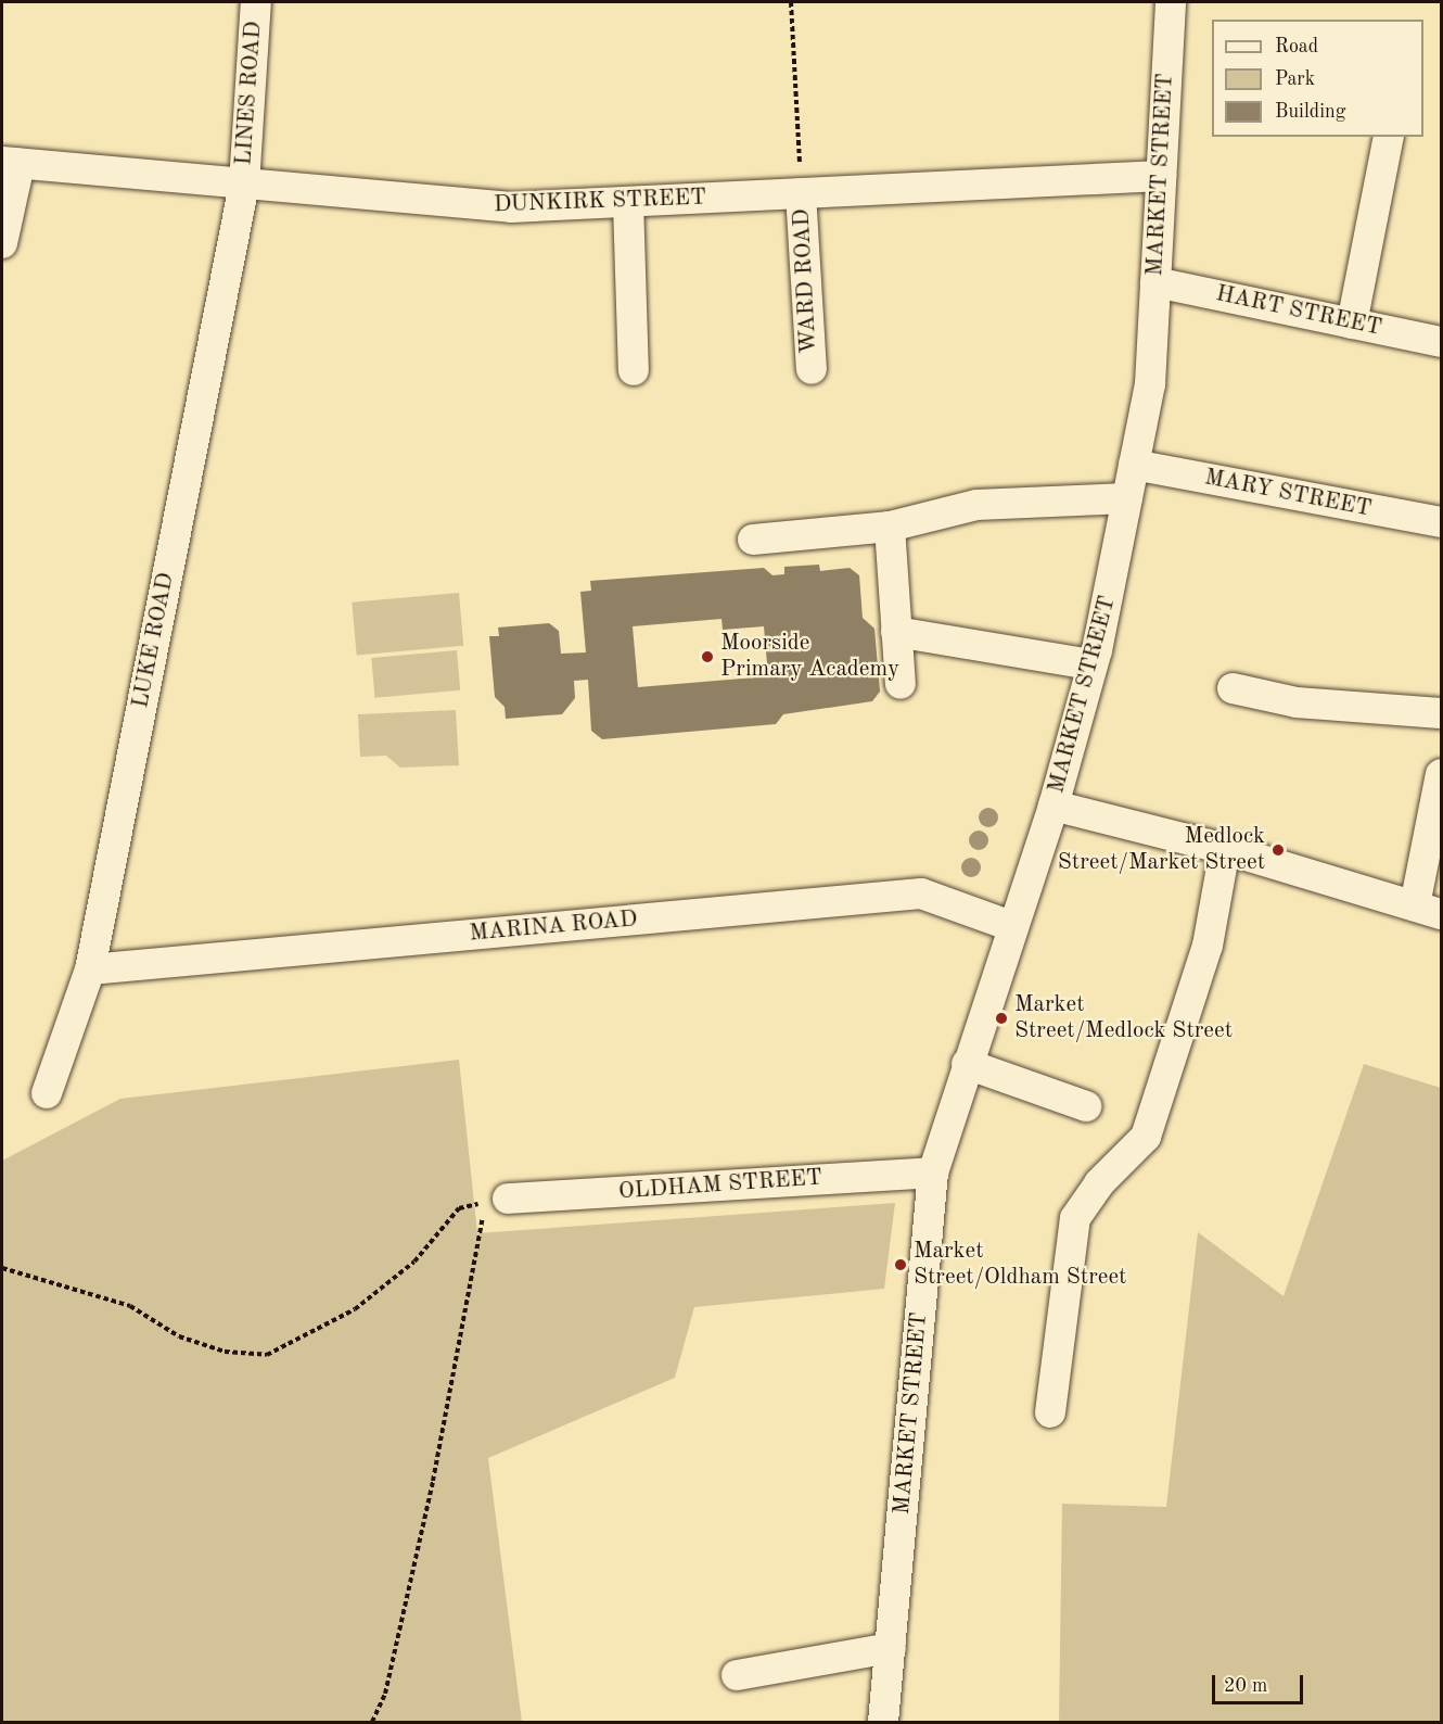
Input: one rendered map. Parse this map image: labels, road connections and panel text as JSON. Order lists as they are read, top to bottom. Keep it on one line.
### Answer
{"streets":{"street":["LINES ROAD","MARKET STREET","DUNKIRK STREET","WARD ROAD","HART STREET","MARY STREET","LUKE ROAD","MARINA ROAD","OLDHAM STREET"]},"crossings":[["LINES ROAD","DUNKIRK STREET"],["LINES ROAD","LUKE ROAD"],["MARKET STREET","DUNKIRK STREET"],["MARKET STREET","HART STREET"],["MARKET STREET","MARY STREET"],["MARKET STREET","MARINA ROAD"],["MARKET STREET","OLDHAM STREET"],["DUNKIRK STREET","WARD ROAD"],["DUNKIRK STREET","LUKE ROAD"],["LUKE ROAD","MARINA ROAD"]],"places":["Moorside Primary Academy","Medlock Street/Market Street","Market Street/Medlock Street","Market Street/Oldham Street"],"legend":["Road","Park","Building"],"scale_bar":"20 m"}
